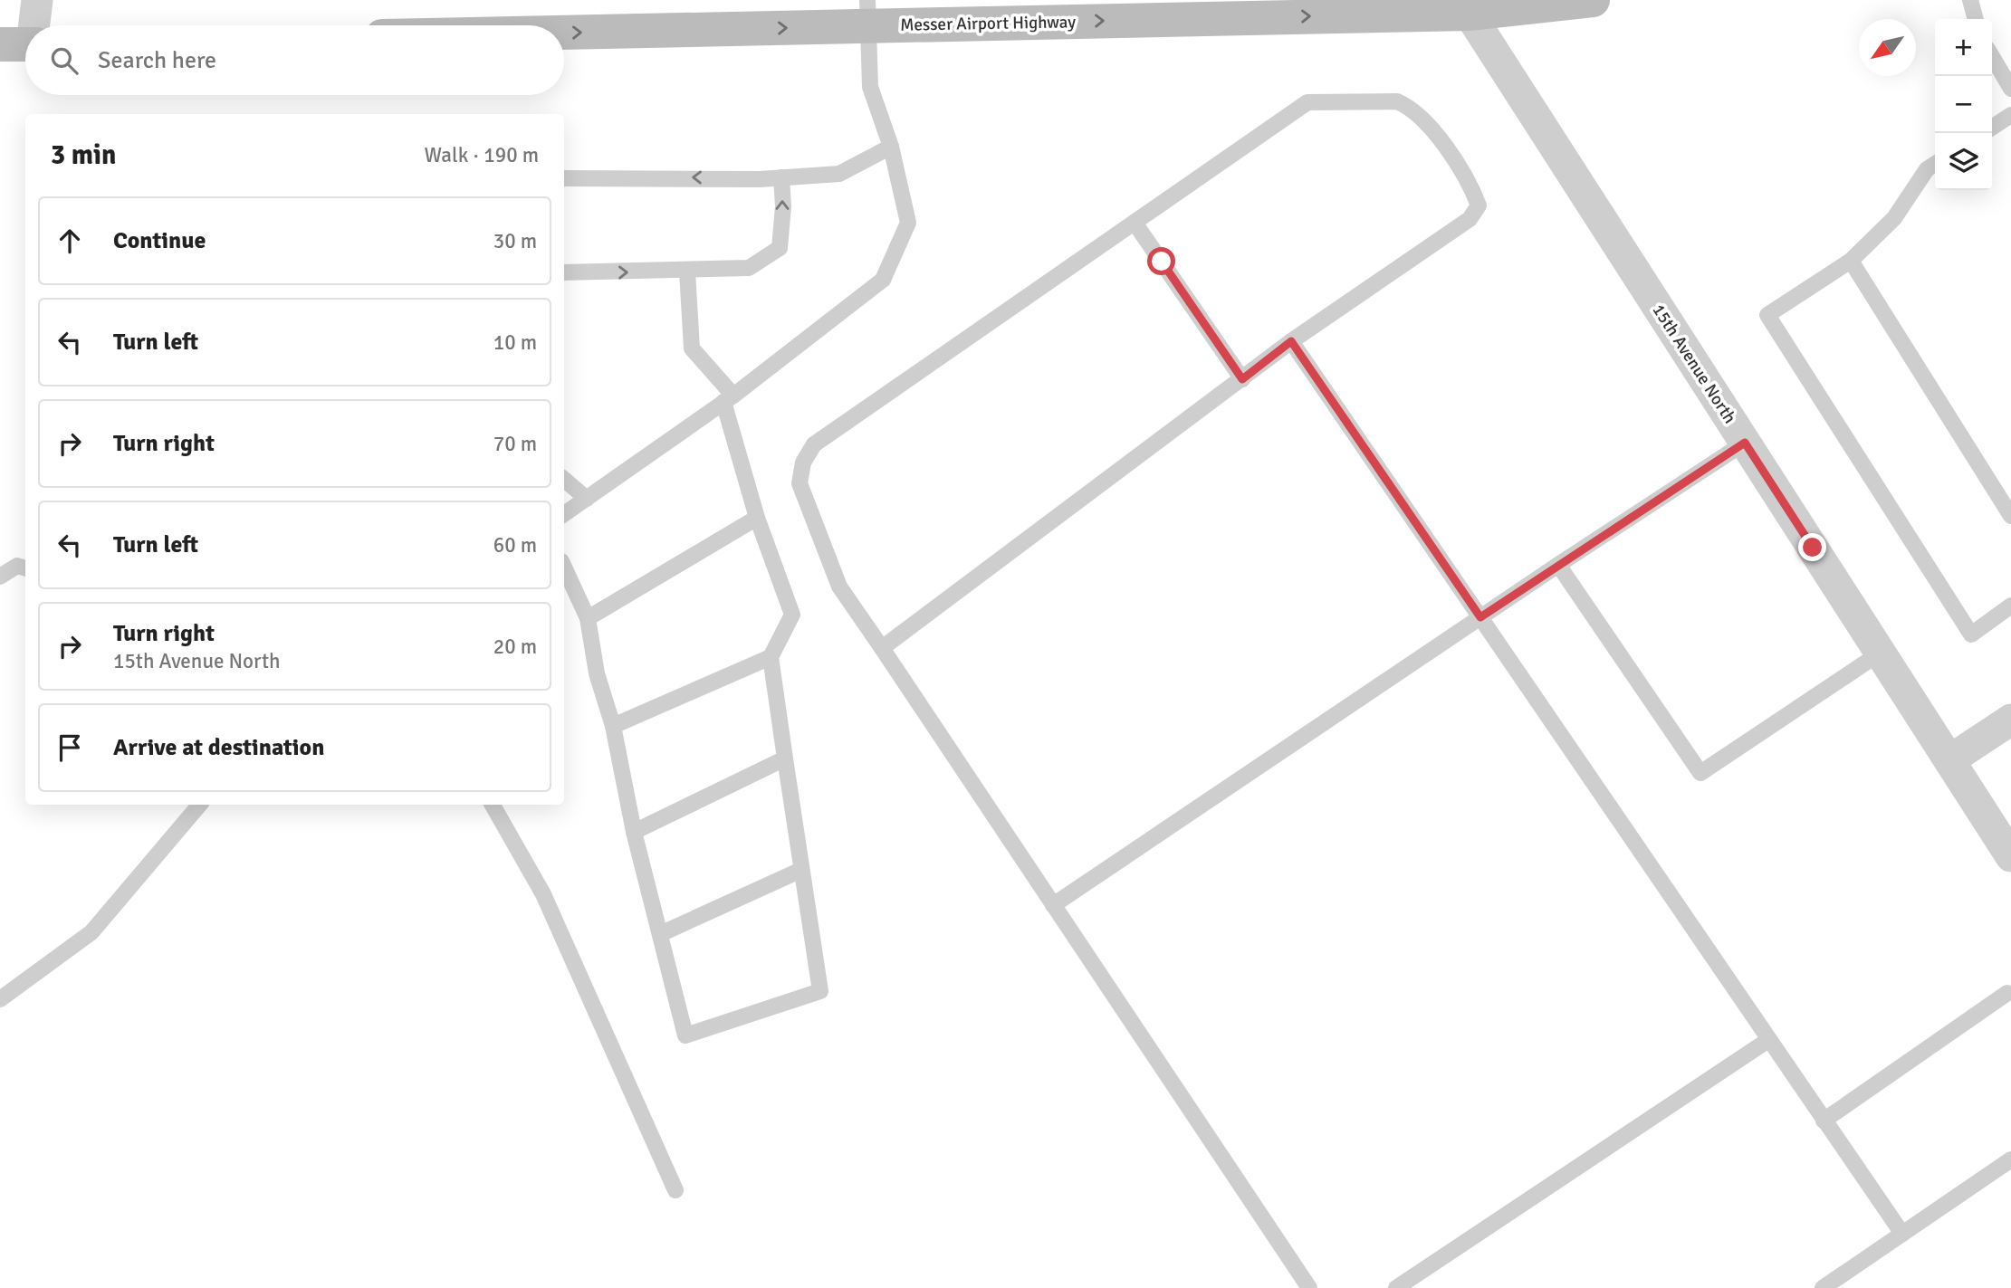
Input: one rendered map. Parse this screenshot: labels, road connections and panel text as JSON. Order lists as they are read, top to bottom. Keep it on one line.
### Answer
{"streets":{"main road":["Messer Airport Highway"],"street":["15th Avenue North"]},"crossings":[["Messer Airport Highway","15th Avenue North"]],"one_way":["Messer Airport Highway"],"north":"bottom left","page":{"map_buttons":["+","−"],"search":"Search here","heading":["3 min","Walk · 190 m"],"list":[["Continue","30 m"],["Turn left","10 m"],["Turn right","70 m"],["Turn left","60 m"],["Turn right","15th Avenue North","20 m"],"Arrive at destination"]}}
